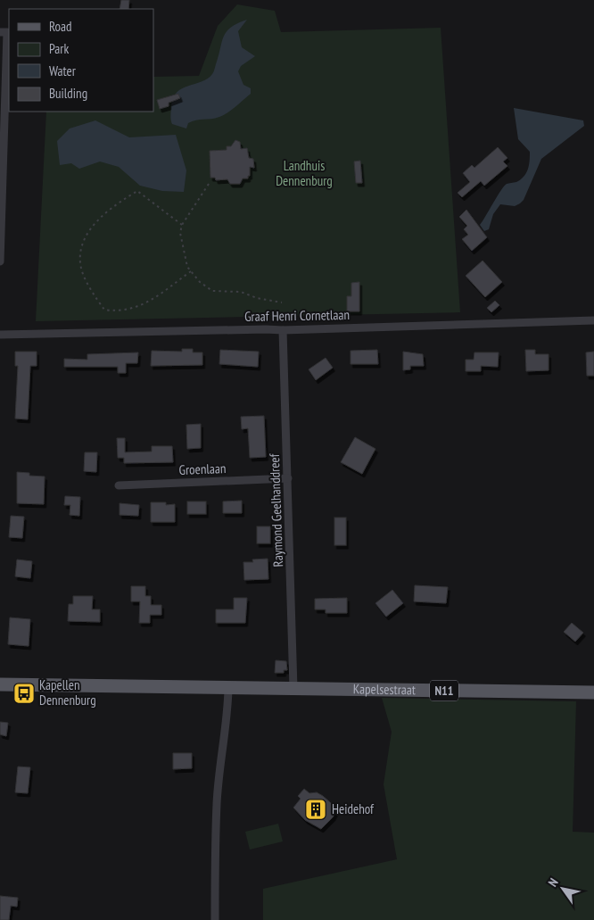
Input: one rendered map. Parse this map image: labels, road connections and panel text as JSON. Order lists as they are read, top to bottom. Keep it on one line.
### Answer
{"streets":{"main road":["Kapelsestraat","N11"],"street":["Graaf Henri Cornetlaan","Groenlaan","Raymond Geelhanddreef"]},"crossings":[["Graaf Henri Cornetlaan","Raymond Geelhanddreef"],["Groenlaan","Raymond Geelhanddreef"],["Raymond Geelhanddreef","Kapelsestraat"]],"parks":["Landhuis Dennenburg"],"places":{"bus stop":["Kapellen Dennenburg"],"building":["Heidehof"]},"legend":["Road","Park","Water","Building"],"north":"top left"}
